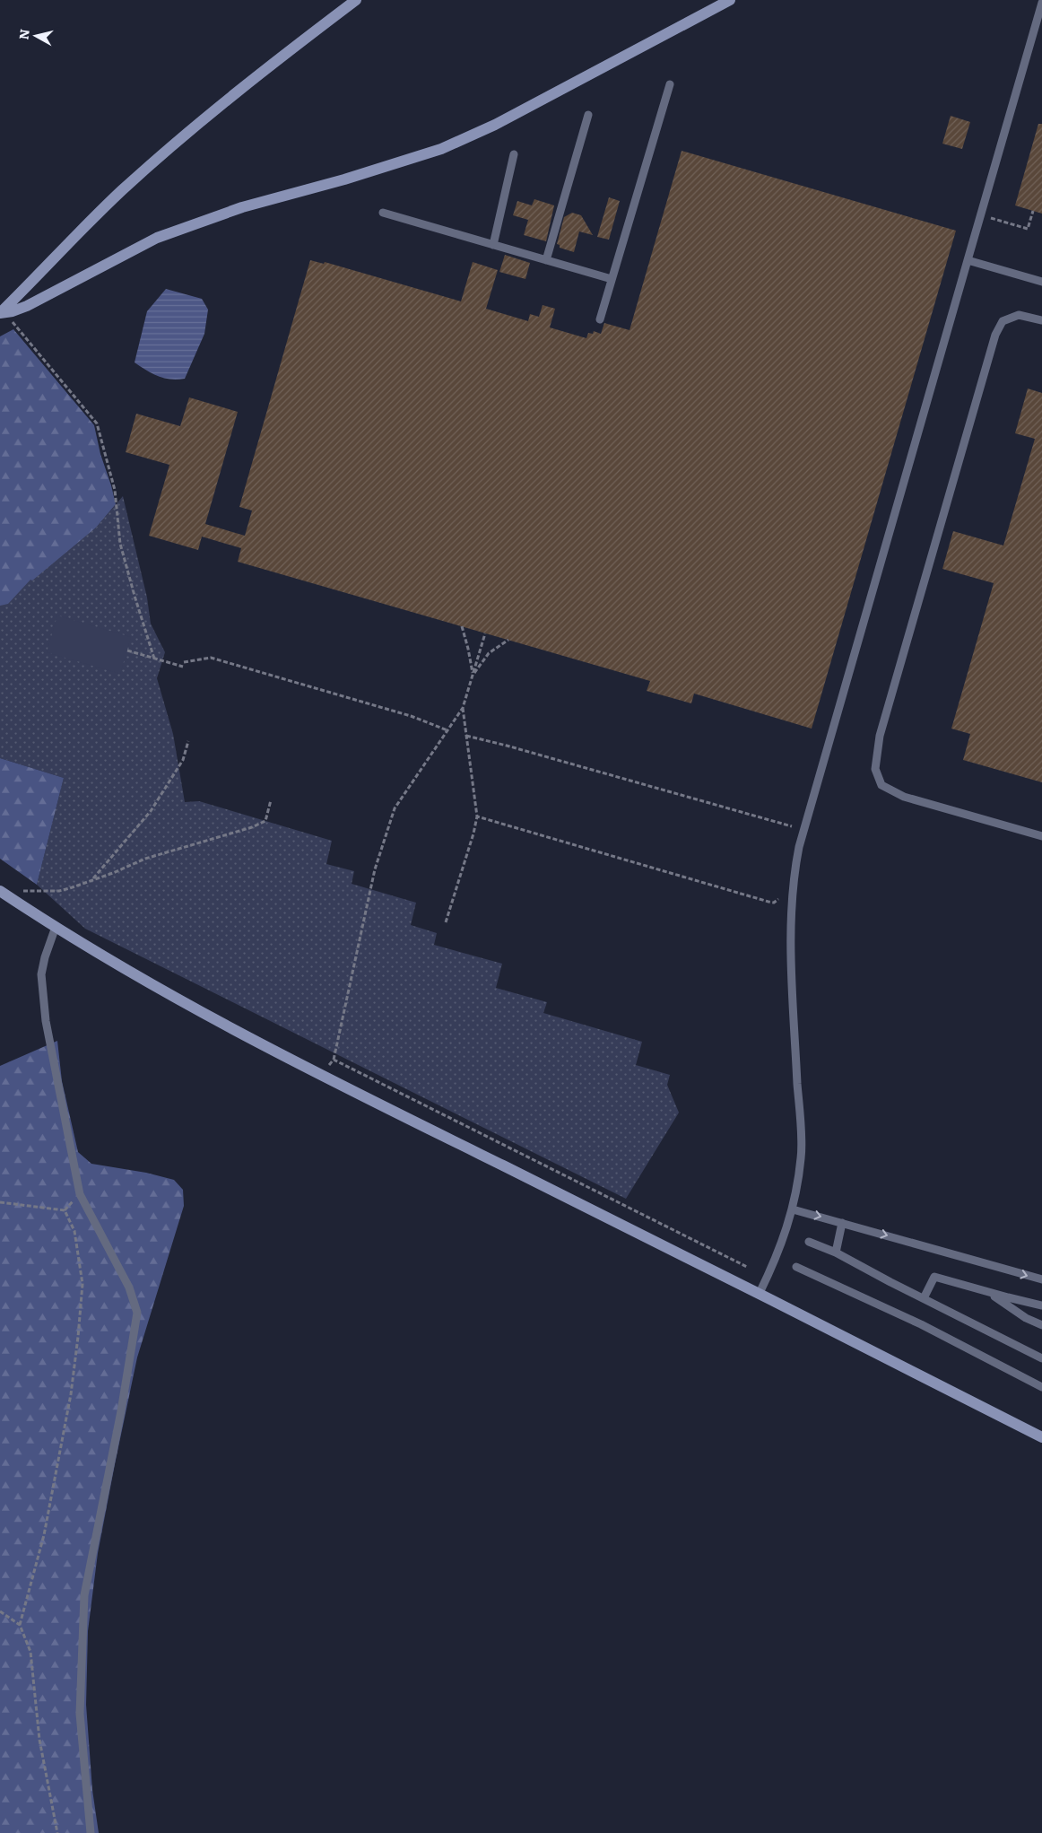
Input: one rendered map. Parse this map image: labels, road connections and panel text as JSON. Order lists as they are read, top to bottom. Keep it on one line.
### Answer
{"north":"left"}
